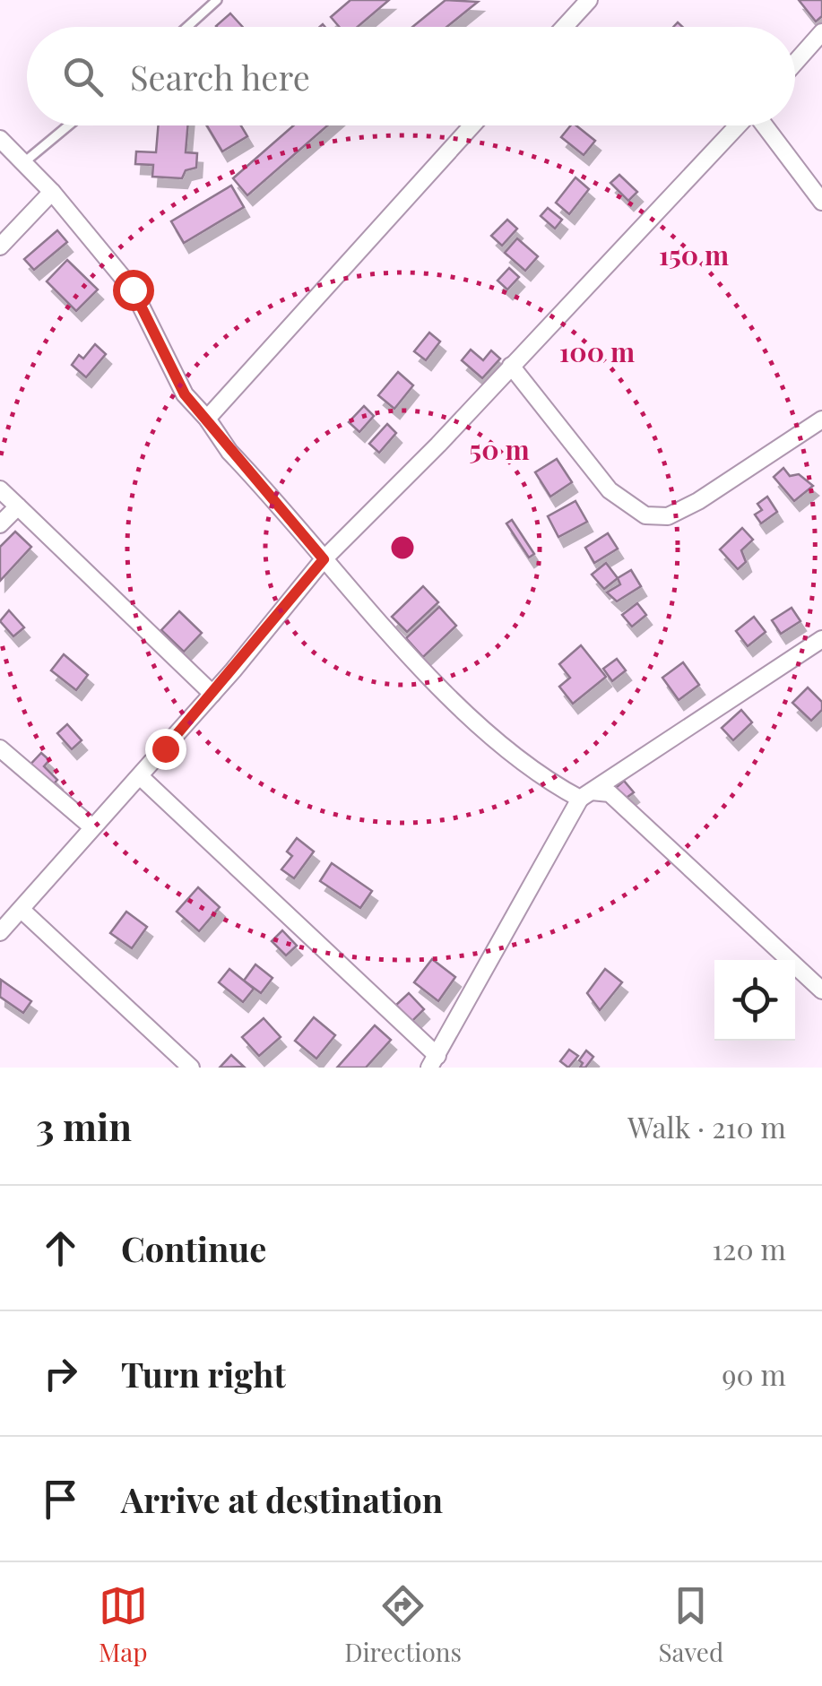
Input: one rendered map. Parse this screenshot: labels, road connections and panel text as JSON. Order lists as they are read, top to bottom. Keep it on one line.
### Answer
{"page":{"search":"Search here","heading":["3 min","Walk · 210 m"],"list":[["Continue","120 m"],["Turn right","90 m"],"Arrive at destination"],"nav":["Map","Directions","Saved"]},"rings":["150 m","100 m","50 m"]}
